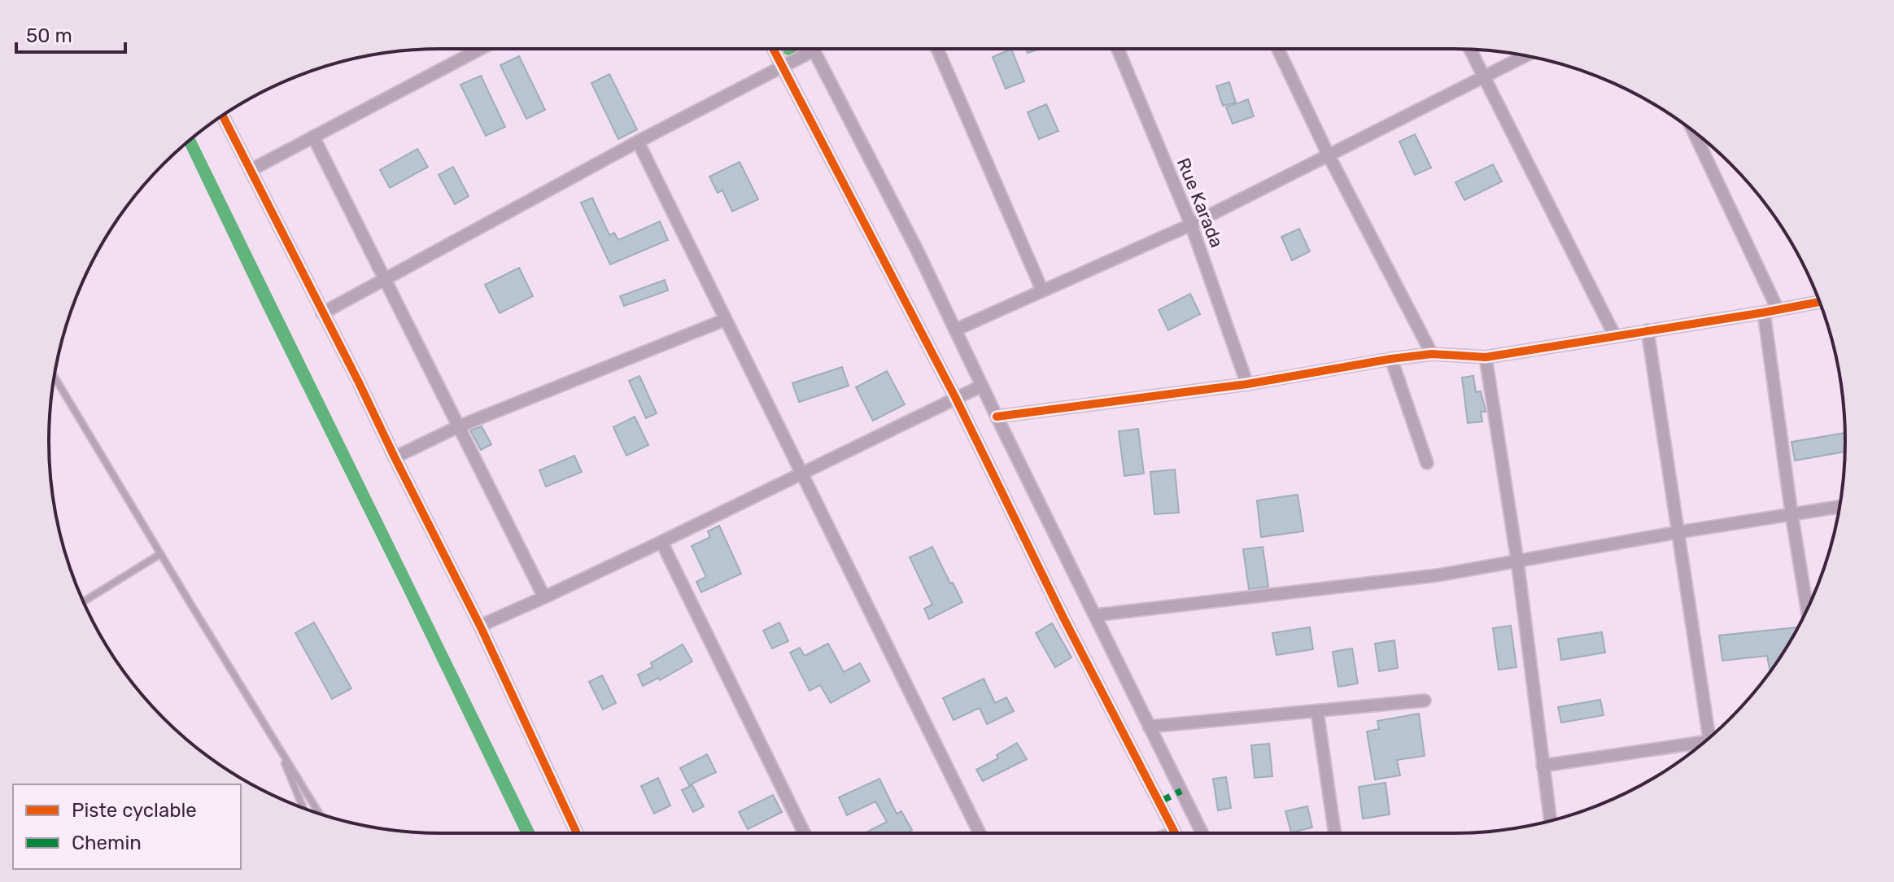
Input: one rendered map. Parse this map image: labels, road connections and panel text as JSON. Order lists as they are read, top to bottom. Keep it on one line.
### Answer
{"streets":{"street":["Rue Karada"]},"legend":["Piste cyclable","Chemin"],"scale_bar":"50 m"}
